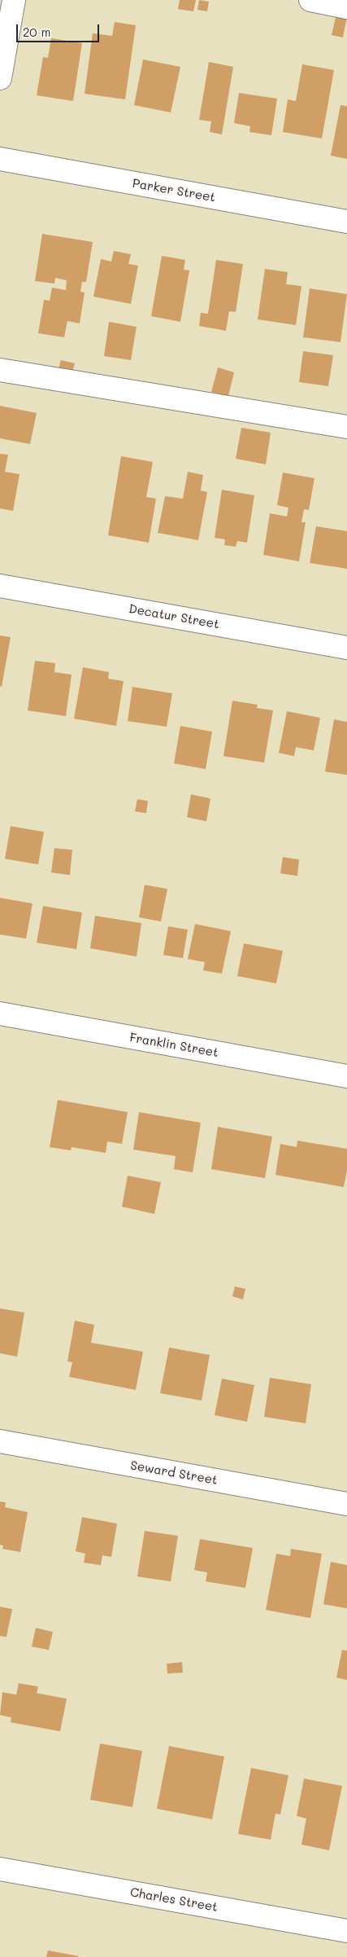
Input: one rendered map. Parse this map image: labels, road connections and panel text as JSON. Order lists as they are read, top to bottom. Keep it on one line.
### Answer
{"streets":{"street":["Parker Street","Decatur Street","Franklin Street","Seward Street","Charles Street"]},"scale_bar":"20 m"}
